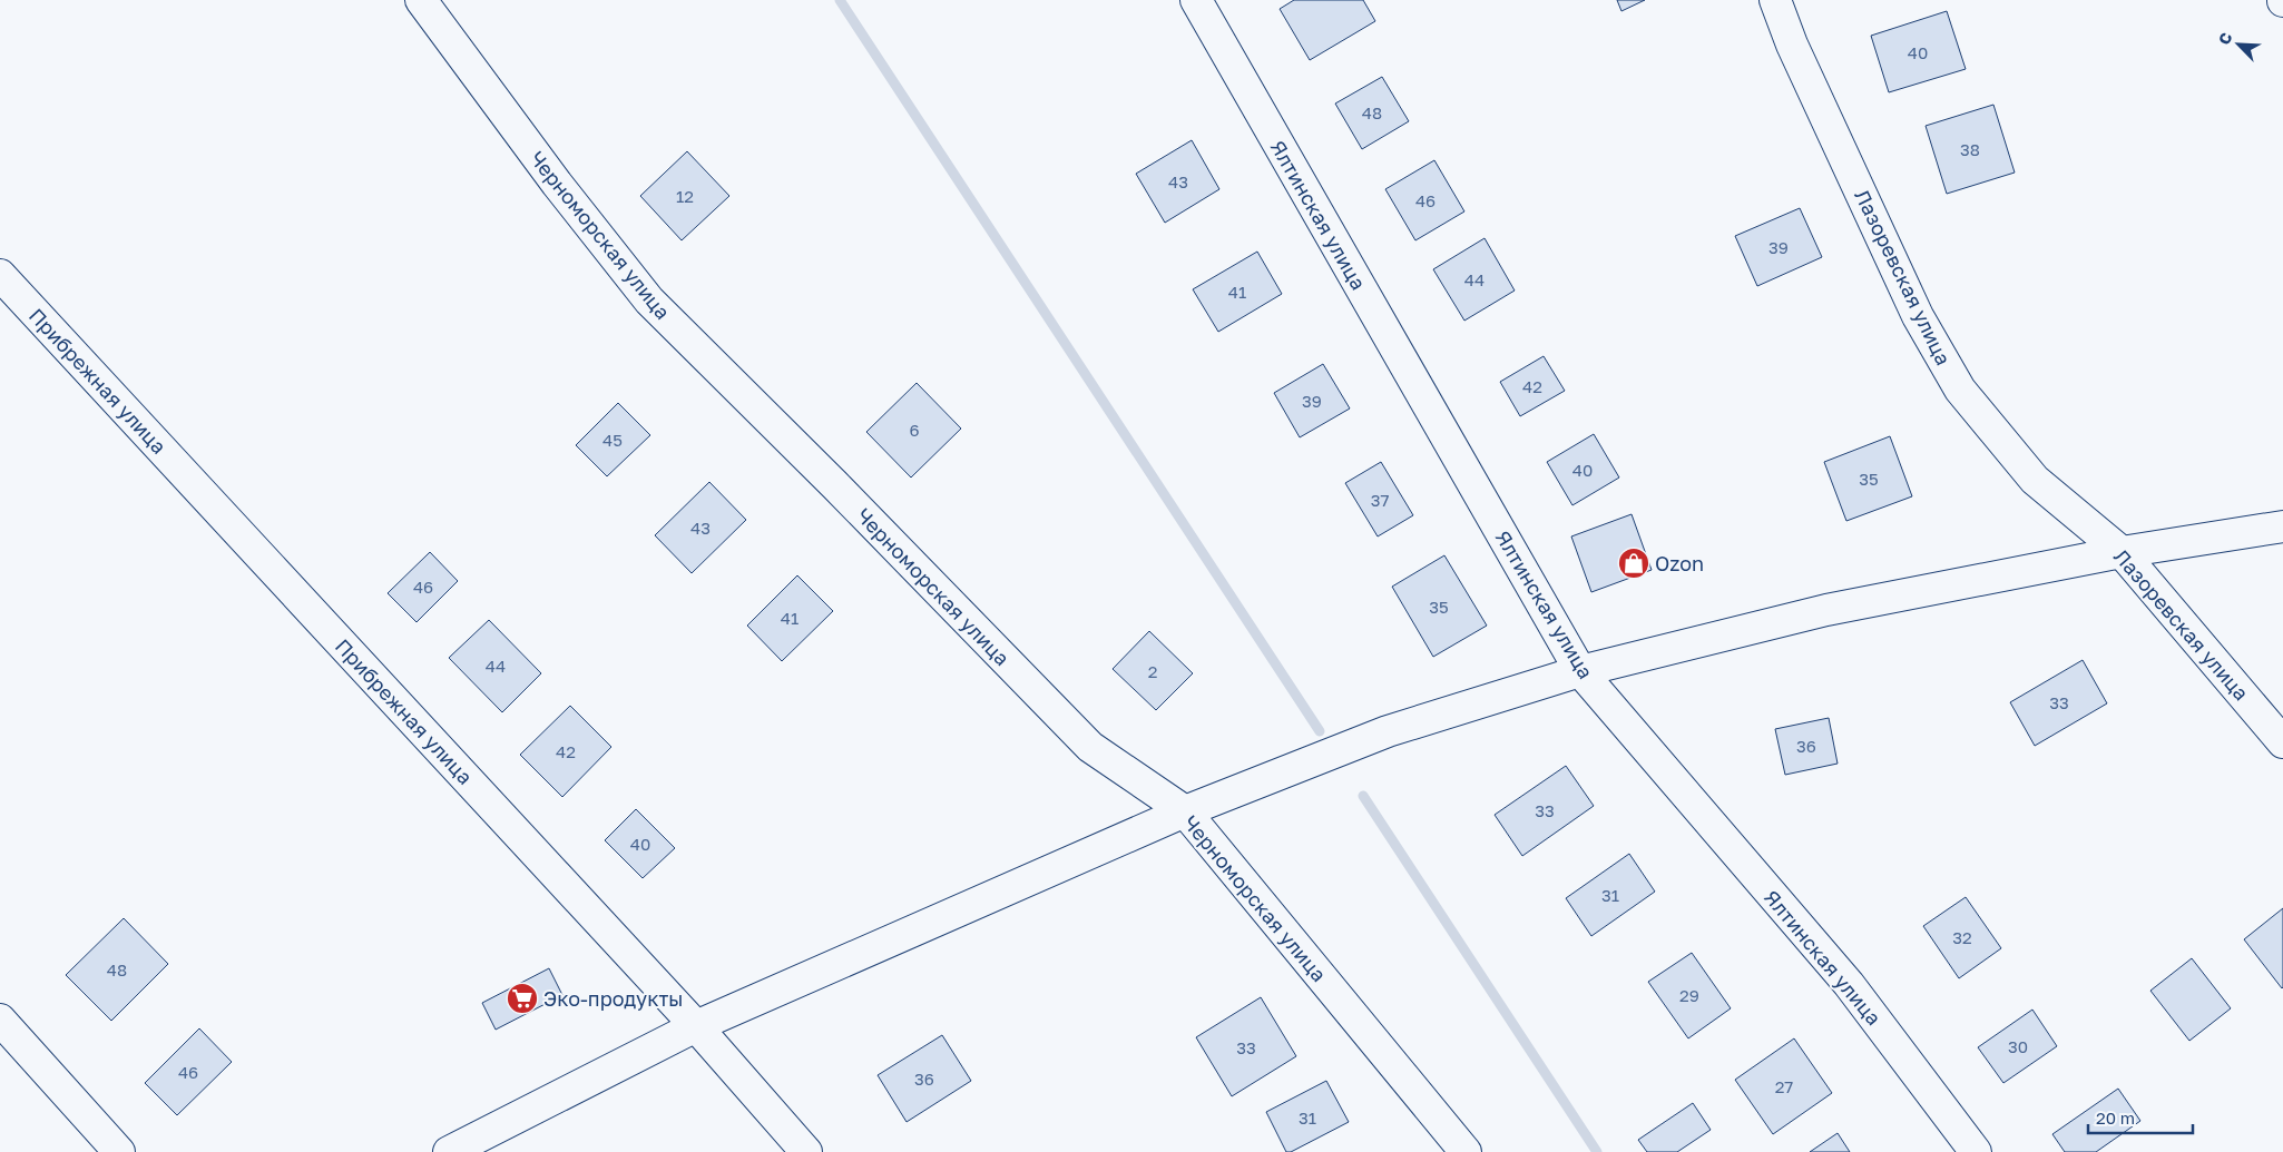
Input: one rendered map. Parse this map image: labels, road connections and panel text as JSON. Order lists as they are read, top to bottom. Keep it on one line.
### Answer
{"streets":{"street":["Ялтинская улица","Черноморская улица","Лазоревская улица","Прибрежная улица"]},"places":{"shop":["Ozon"],"supermarket":["Эко-продукты"]},"house_numbers":["40","48","38","43","12","46","39","44","41","42","39","6","45","40","35","37","43","46","35","41","44","2","33","36","42","33","40","31","32","48","29","30","33","46","36","27","31"],"scale_bar":"20 m","north":"top left"}
